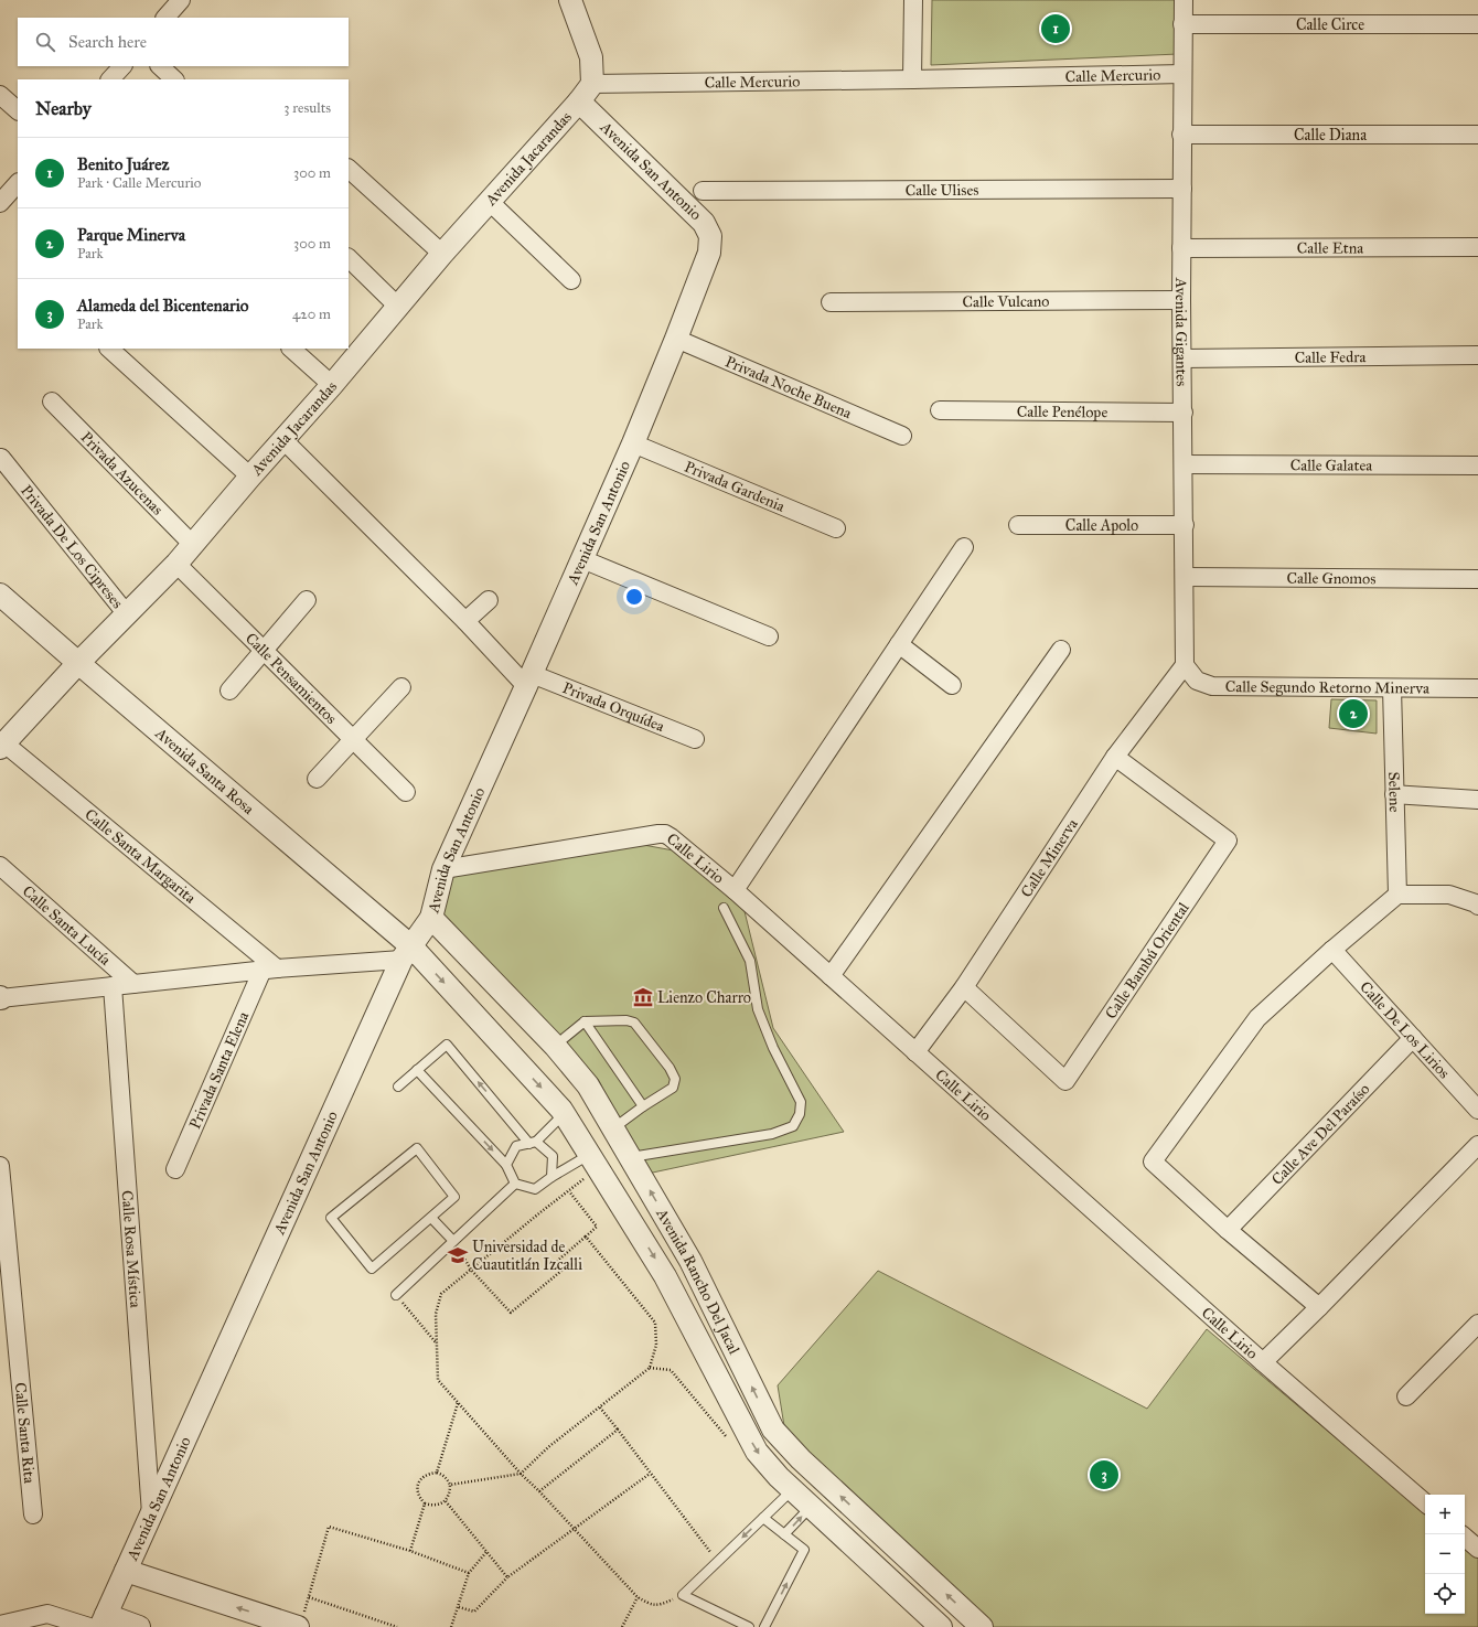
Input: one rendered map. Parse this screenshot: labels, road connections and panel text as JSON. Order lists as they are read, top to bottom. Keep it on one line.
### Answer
{"streets":{"street":["Calle Circe","Calle Mercurio","Calle Diana","Avenida Jacarandas","Avenida San Antonio","Calle Ulises","Calle Etna","Calle Vulcano","Avenida Gigantes","Calle Fedra","Privada Noche Buena","Calle Penélope","Calle Galatea","Privada Azucenas","Privada Gardenia","Calle Apolo","Privada De Los Cipreses","Calle Gnomos","Calle Pensamientos","Calle Segundo Retorno Minerva","Privada Orquídea","Avenida Santa Rosa","Selene","Calle Santa Margarita","Calle Minerva","Calle Lirio","Calle Santa Lucía","Calle Bambú Oriental","Calle De Los Lirios","Privada Santa Elena","Calle Ave Del Paraíso","Calle Rosa Mística","Avenida Rancho Del Jacal","Calle Santa Rita"]},"crossings":[["Calle Circe","Avenida Gigantes"],["Calle Mercurio","Avenida Jacarandas"],["Calle Mercurio","Avenida Gigantes"],["Calle Diana","Avenida Gigantes"],["Avenida Jacarandas","Avenida San Antonio"],["Avenida Jacarandas","Privada Azucenas"],["Avenida Jacarandas","Privada De Los Cipreses"],["Avenida Jacarandas","Calle Pensamientos"],["Avenida Jacarandas","Avenida Santa Rosa"],["Avenida Jacarandas","Calle Santa Margarita"],["Avenida San Antonio","Privada Noche Buena"],["Avenida San Antonio","Privada Gardenia"],["Avenida San Antonio","Privada Orquídea"],["Avenida San Antonio","Avenida Santa Rosa"],["Avenida San Antonio","Calle Lirio"],["Avenida San Antonio","Calle Rosa Mística"],["Avenida San Antonio","Avenida Rancho Del Jacal"],["Calle Ulises","Avenida Gigantes"],["Calle Etna","Avenida Gigantes"],["Calle Vulcano","Avenida Gigantes"],["Avenida Gigantes","Calle Fedra"],["Avenida Gigantes","Calle Penélope"],["Avenida Gigantes","Calle Galatea"],["Avenida Gigantes","Calle Apolo"],["Avenida Gigantes","Calle Gnomos"],["Avenida Gigantes","Calle Segundo Retorno Minerva"],["Avenida Gigantes","Calle Minerva"],["Calle Segundo Retorno Minerva","Selene"],["Calle Segundo Retorno Minerva","Calle Minerva"],["Avenida Santa Rosa","Avenida Rancho Del Jacal"],["Calle Santa Margarita","Privada Santa Elena"],["Calle Minerva","Calle Lirio"],["Calle Minerva","Calle Bambú Oriental"],["Calle De Los Lirios","Calle Ave Del Paraíso"]],"places":{"museum":["Lienzo Charro"],"school or university":["Universidad de Cuautitlán Izcalli"]},"page":{"pins":["1","2","3"],"search":"Search here","heading":["Nearby","3 results"],"list":[{"mark":"1","name":"Benito Juárez","note":"Park · Calle Mercurio","value":"300 m"},{"mark":"2","name":"Parque Minerva","note":"Park","value":"300 m"},{"mark":"3","name":"Alameda del Bicentenario","note":"Park","value":"420 m"}],"map_buttons":["+","−"]}}
